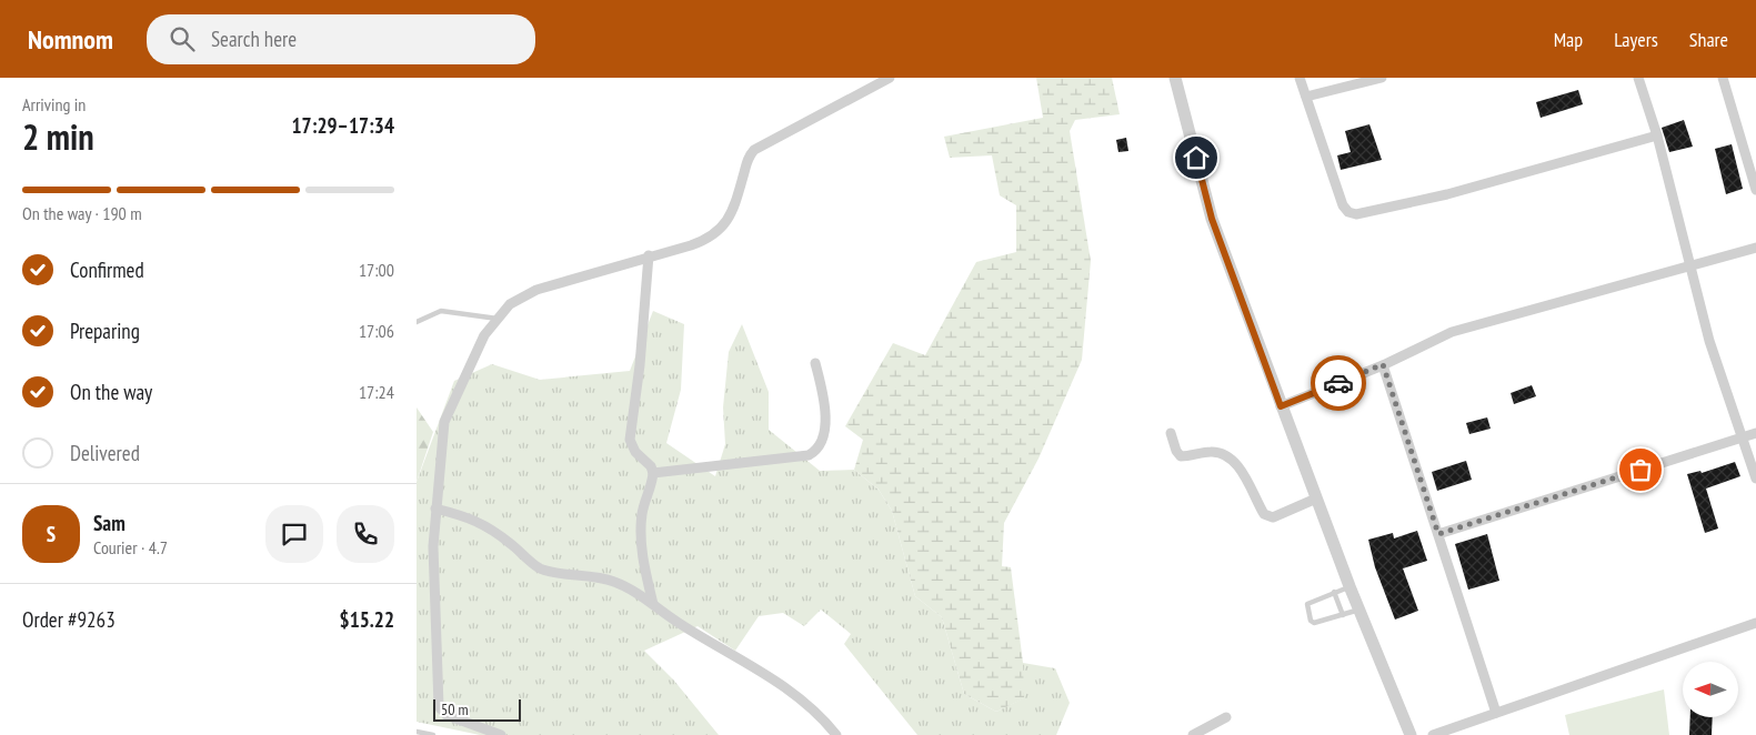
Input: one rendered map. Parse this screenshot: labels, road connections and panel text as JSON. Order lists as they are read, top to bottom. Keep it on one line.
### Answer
{"scale_bar":"50 m","north":"left","page":{"header":"Nomnom","search":"Search here","nav":["Map","Layers","Share"],"heading":["2 min","Arriving in","17:29–17:34"],"panel":["Sam","Courier · 4.7","Order #9263","$15.22"],"bar":"On the way · 190 m","list":[["Confirmed","17:00"],["Preparing","17:06"],["On the way","17:24"],"Delivered"],"round":"S","scale":"50 m"}}
